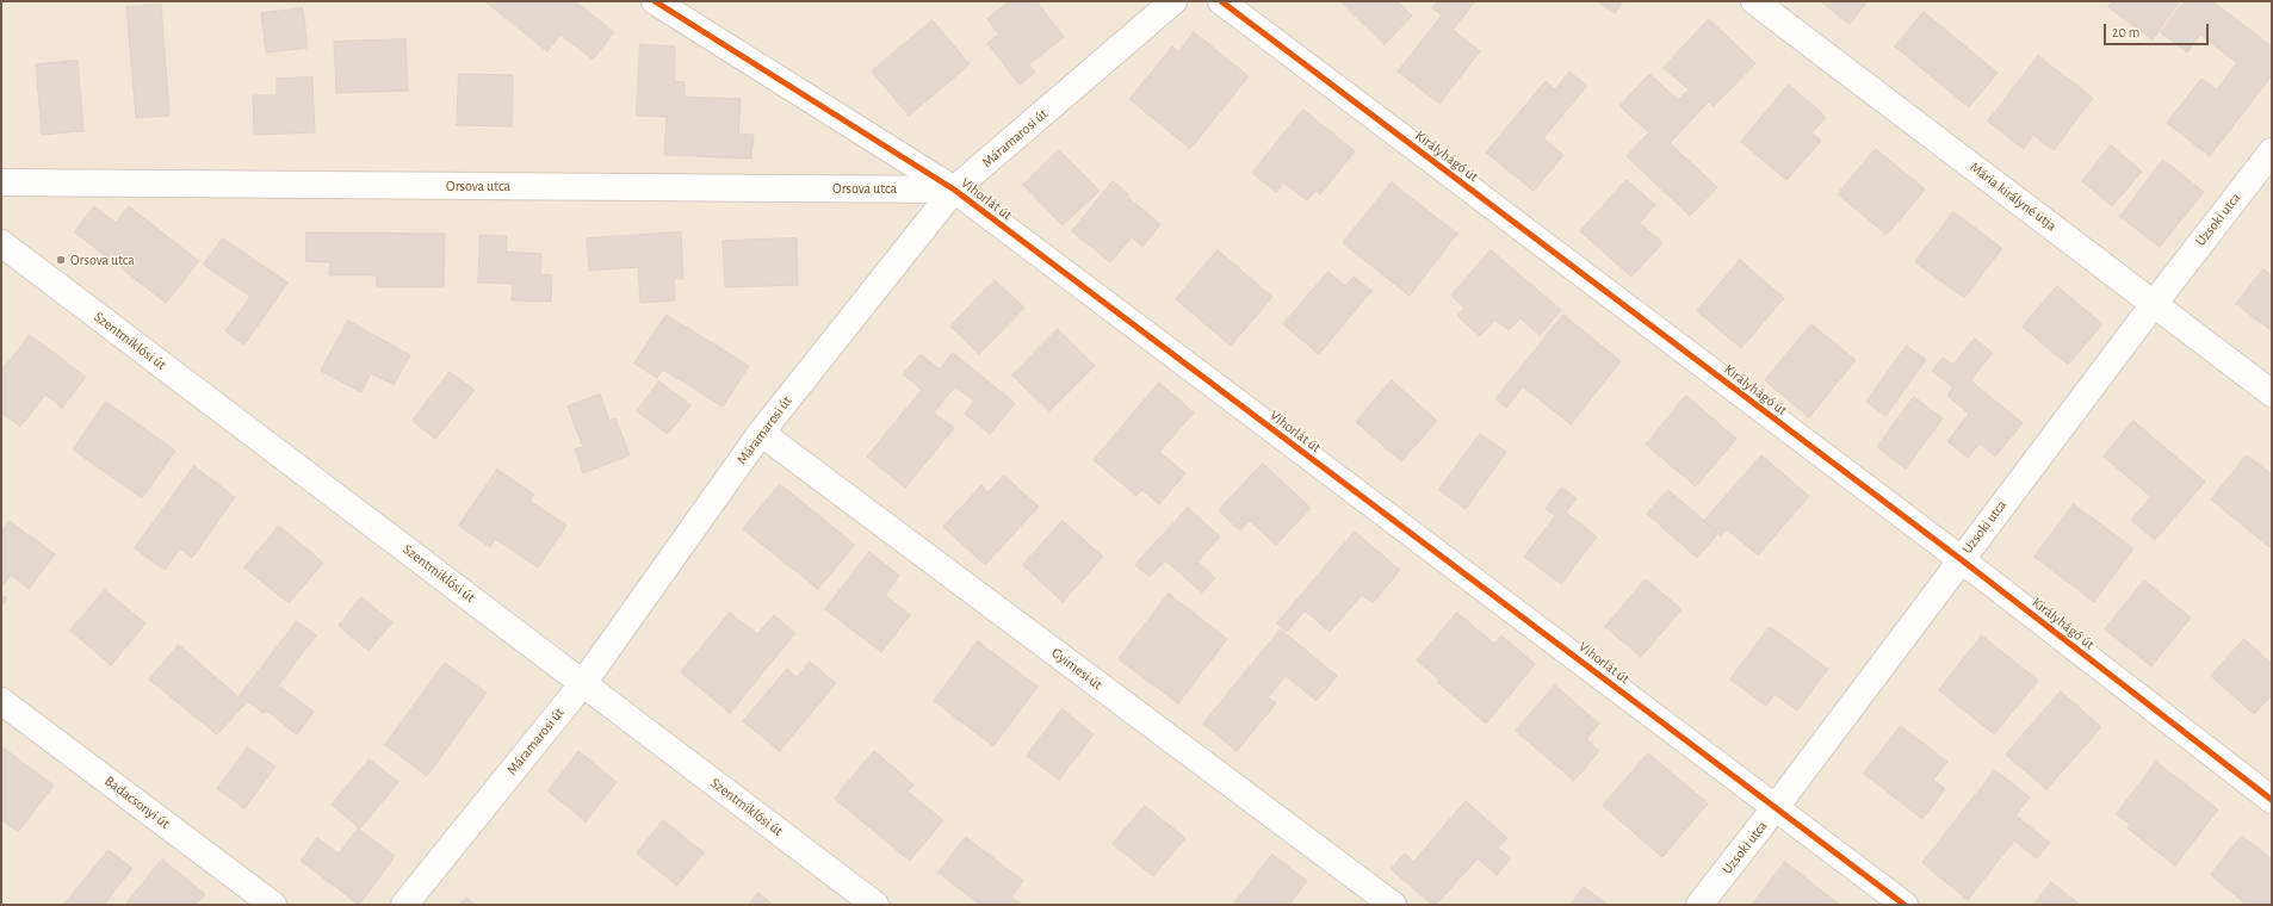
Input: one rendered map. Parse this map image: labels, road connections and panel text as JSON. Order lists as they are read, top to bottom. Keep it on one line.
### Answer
{"streets":{"street":["Máramarosi út","Királyhágó út","Orsova utca","Mária királyné útja","Vihorlát út","Uzsoki utca","Szentmiklósi út","Gyimesi út","Badacsonyi út"]},"crossings":[["Máramarosi út","Orsova utca"],["Máramarosi út","Vihorlát út"],["Máramarosi út","Szentmiklósi út"],["Máramarosi út","Gyimesi út"],["Királyhágó út","Uzsoki utca"],["Orsova utca","Vihorlát út"],["Mária királyné útja","Uzsoki utca"],["Vihorlát út","Uzsoki utca"]],"places":["Orsova utca"],"scale_bar":"20 m"}
